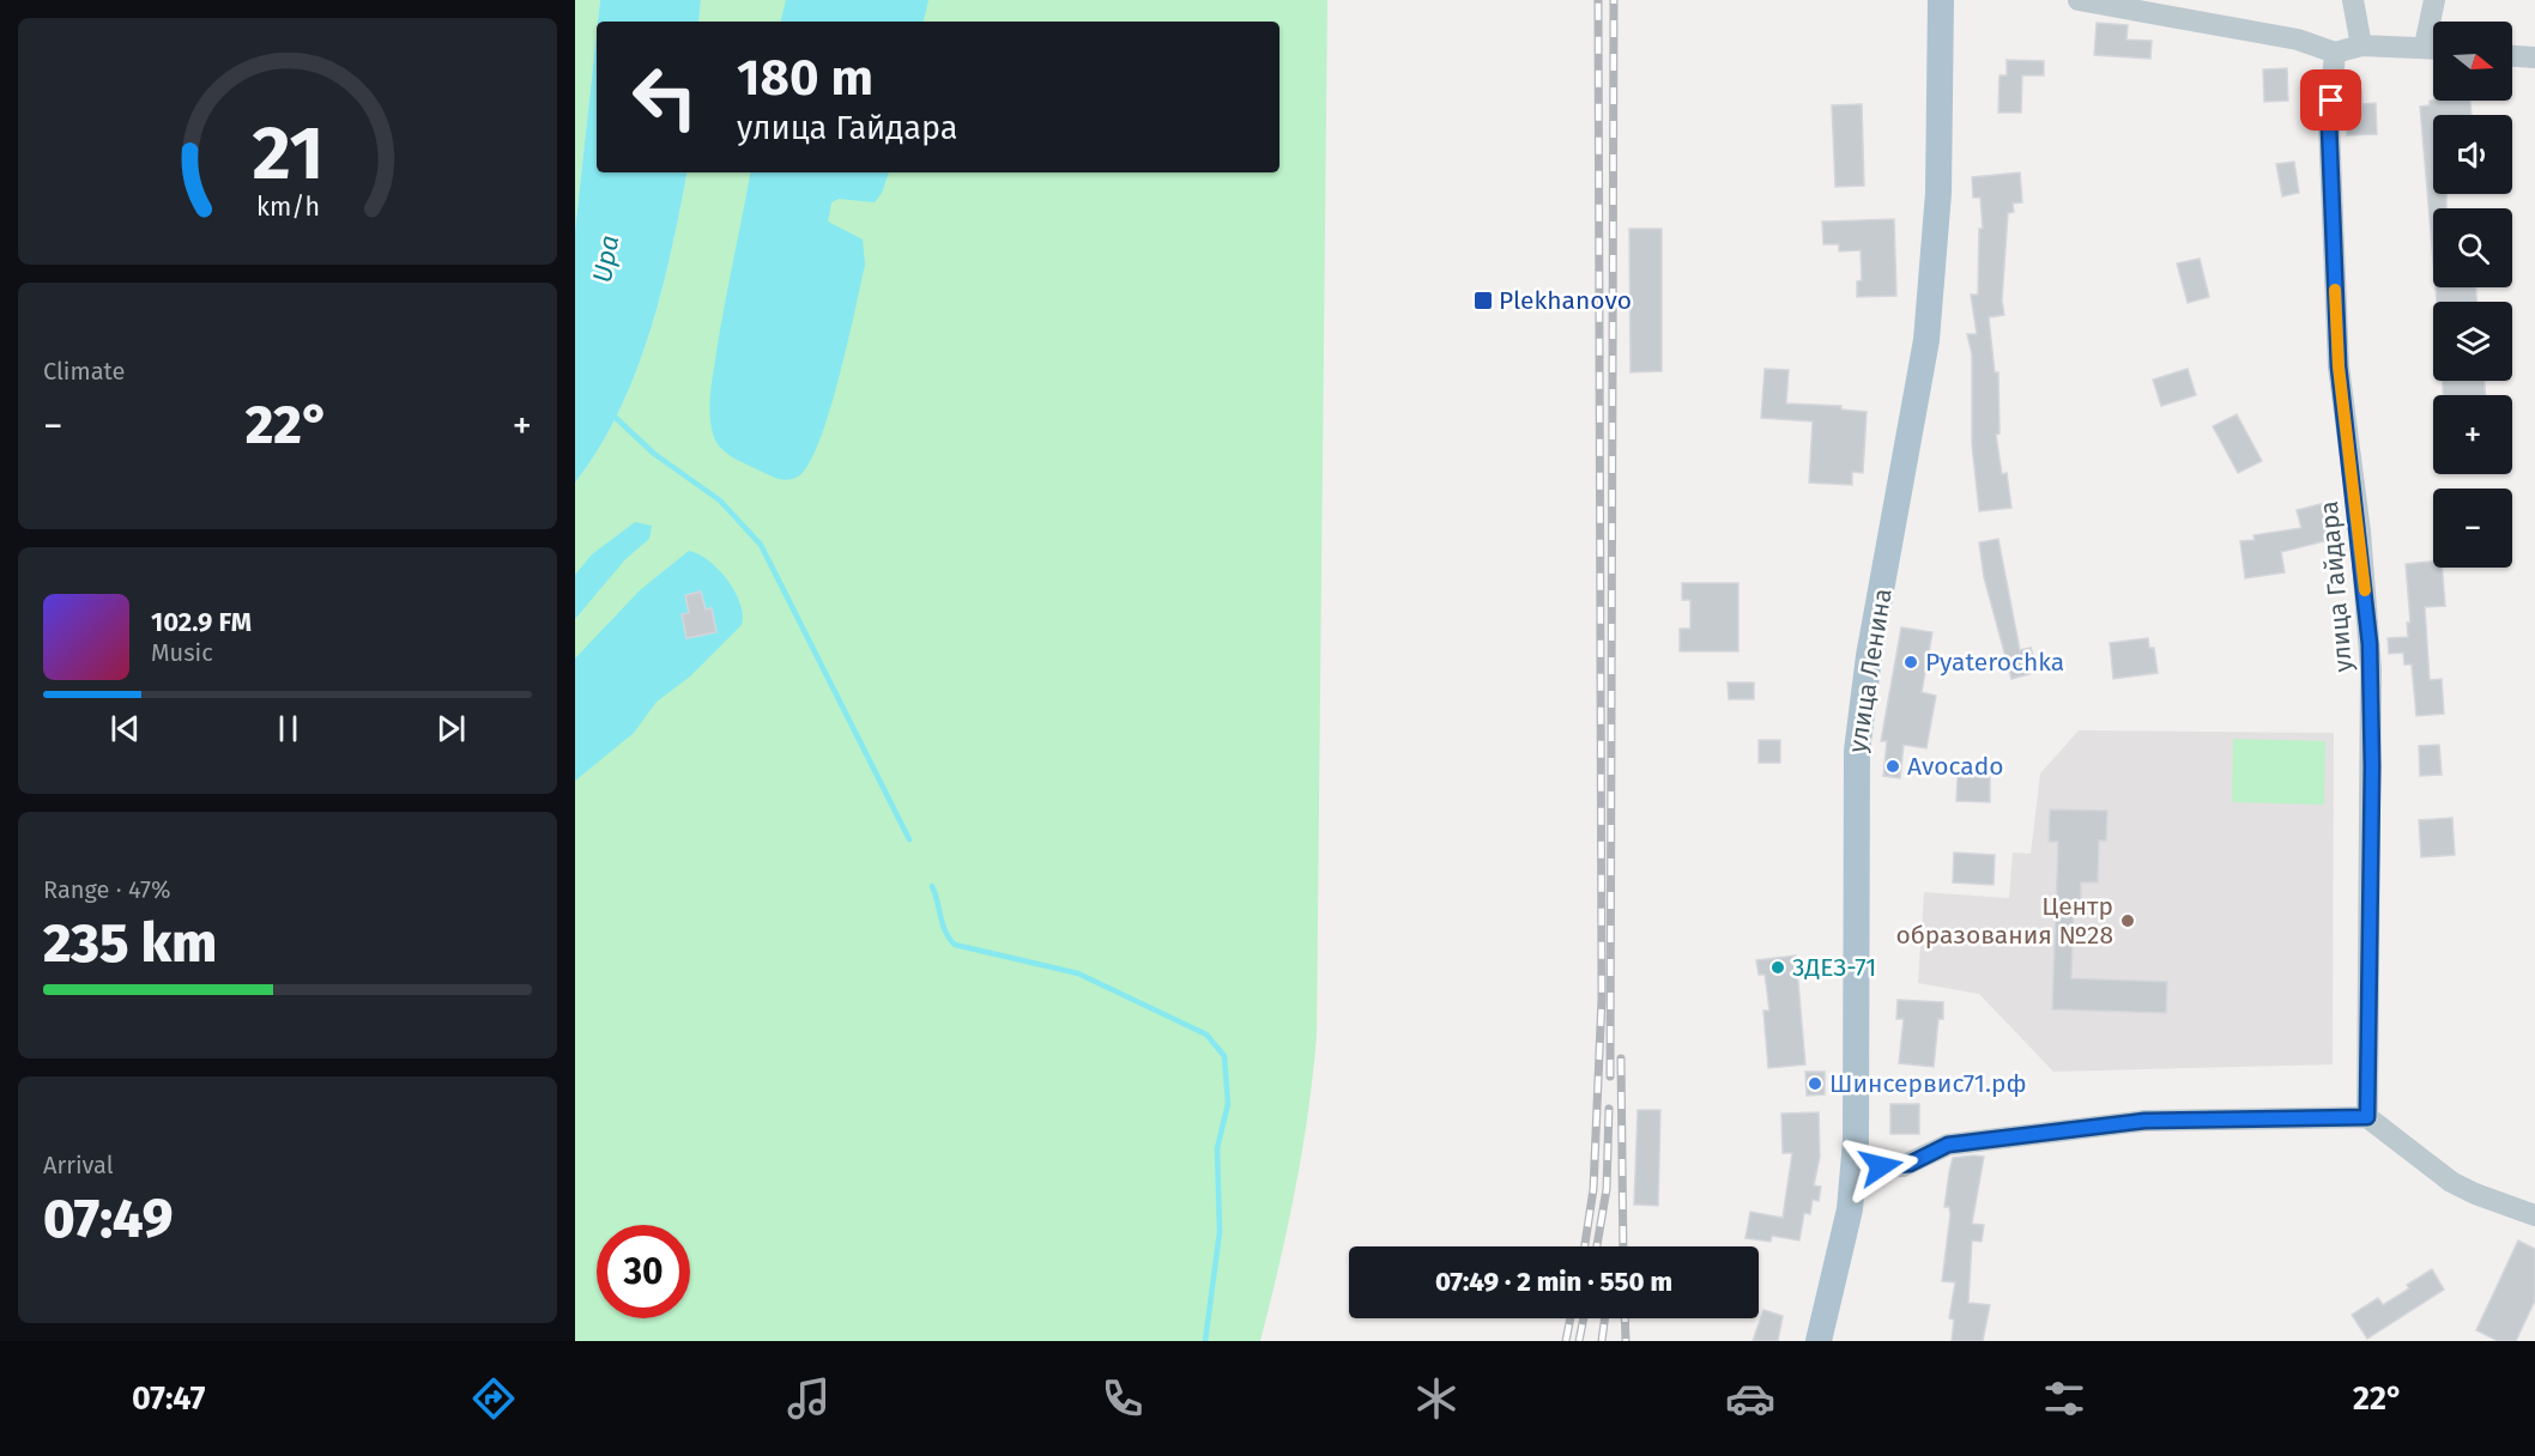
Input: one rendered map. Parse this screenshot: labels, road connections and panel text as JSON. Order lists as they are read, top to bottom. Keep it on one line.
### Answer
{"streets":{"main road":["улица Ленина"],"street":["улица Гайдара"]},"water":["Upa"],"places":{"transit":["Plekhanovo"],"other":["Pyaterochka","Avocado","Центр образования №28","3ДЕЗ-71","Шинсервис71.рф"]},"north":"right","page":{"map_buttons":["+","−"],"turn":["180 m","улица Гайдара"],"tile":["Climate",["Range · 47%","235 km"],["Arrival","07:49"]],"heat":["−","22°","+"],"song":["102.9 FM","Music"],"limit":"30","trip":"07:49 · 2 min · 550 m","tabs":["07:47","22°"],"gauge":["21","km/h"]}}
